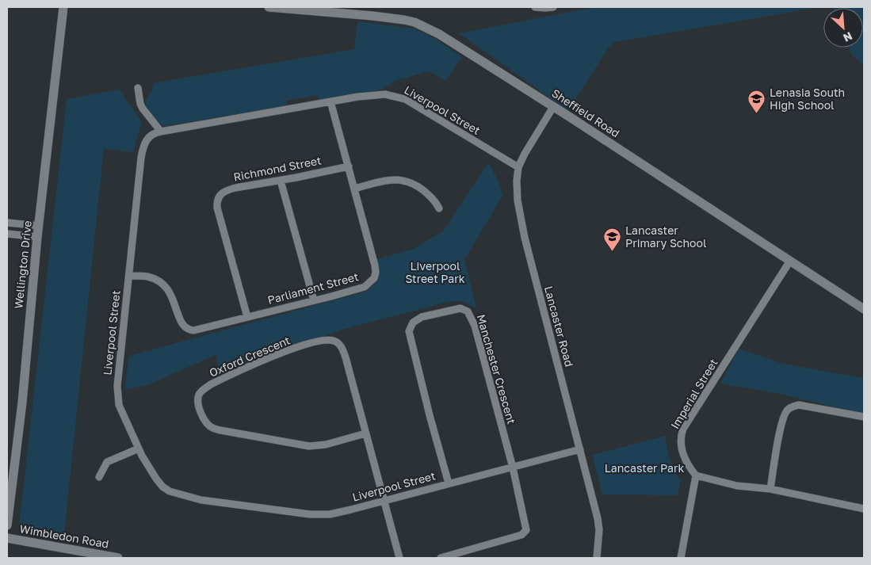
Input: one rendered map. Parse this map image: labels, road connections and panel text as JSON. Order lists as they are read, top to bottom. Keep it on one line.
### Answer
{"streets":{"street":["Liverpool Street","Sheffield Road","Richmond Street","Wellington Drive","Parliament Street","Lancaster Road","Oxford Crescent","Manchester Crescent","Imperial Street","Wimbledon Road"]},"crossings":[["Liverpool Street","Parliament Street"],["Liverpool Street","Lancaster Road"],["Liverpool Street","Oxford Crescent"],["Liverpool Street","Manchester Crescent"],["Sheffield Road","Lancaster Road"],["Sheffield Road","Imperial Street"],["Richmond Street","Parliament Street"]],"parks":["Liverpool Street Park","Lancaster Park"],"places":{"school or university":["Lenasia South High School","Lancaster Primary School"]},"north":"bottom right"}
